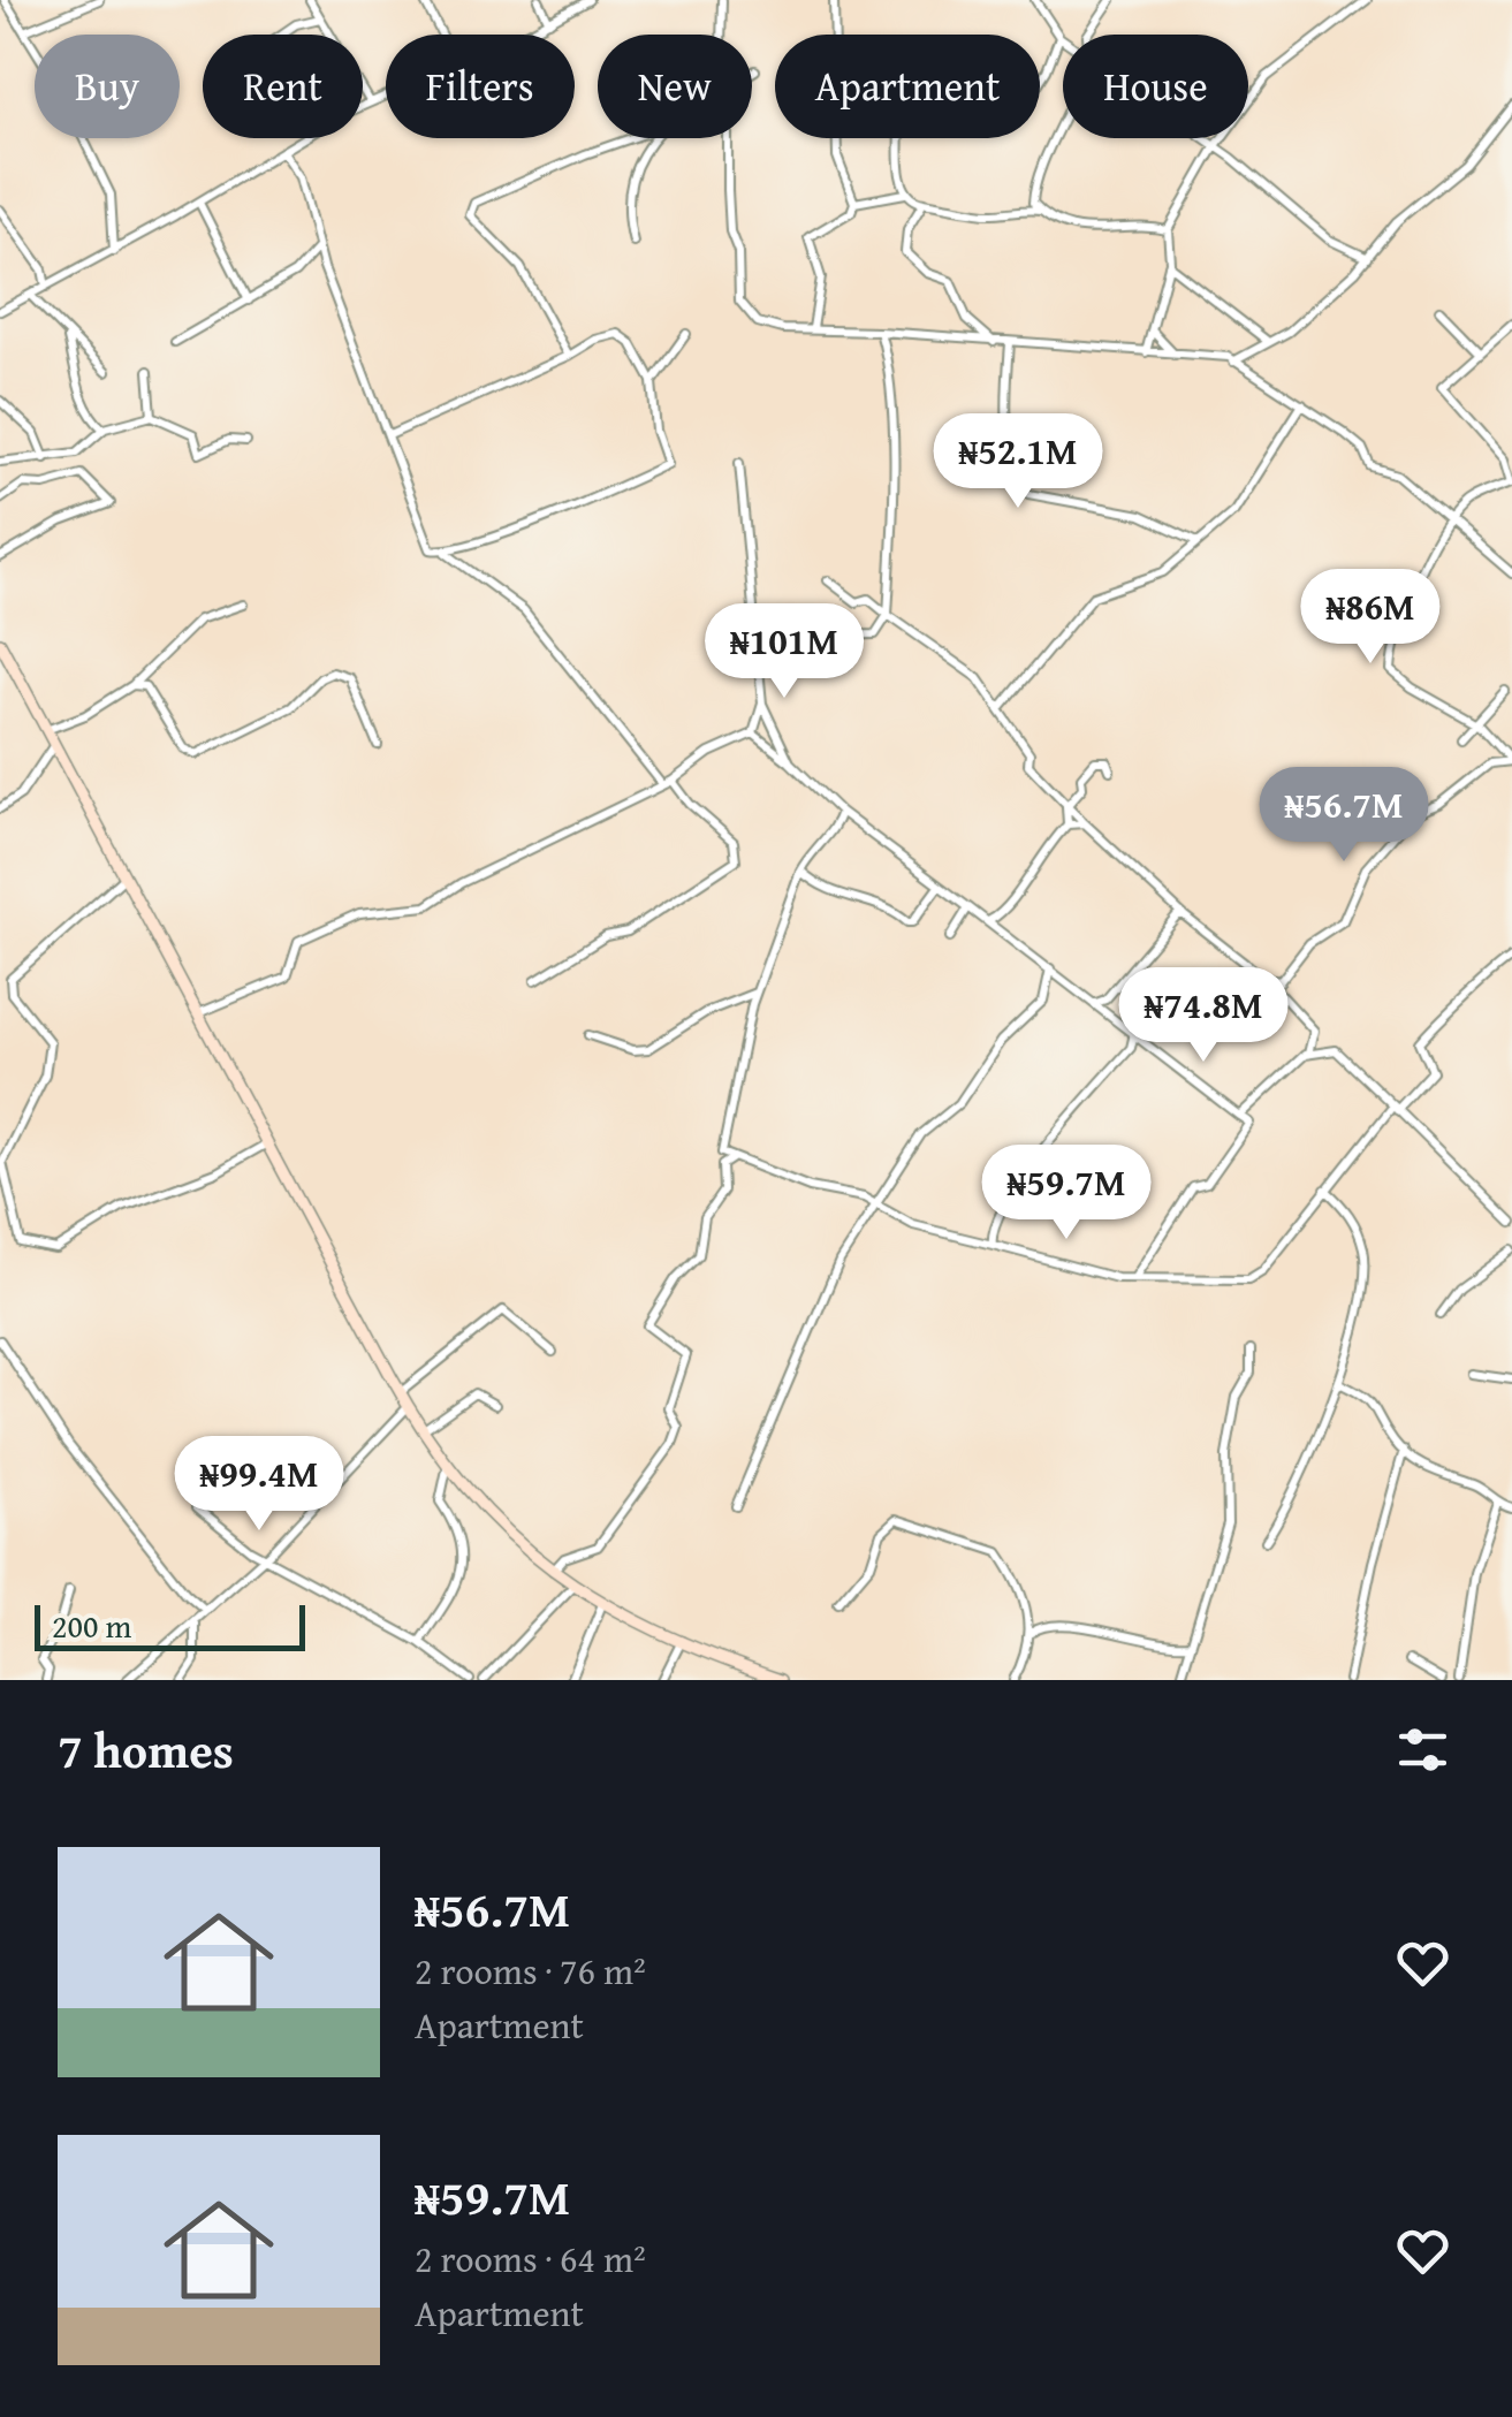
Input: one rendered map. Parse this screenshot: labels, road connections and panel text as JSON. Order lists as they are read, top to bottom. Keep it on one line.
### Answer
{"scale_bar":"200 m","page":{"chip":["Buy","Rent","Filters","New","Apartment","House"],"price":["₦52.1M","₦86M","₦101M","₦56.7M","₦74.8M","₦59.7M","₦99.4M"],"scale":"200 m","heading":"7 homes","list":[{"name":"₦56.7M","note":"2 rooms · 76 m² · Apartment"},{"name":"₦59.7M","note":"2 rooms · 64 m² · Apartment"}]}}
